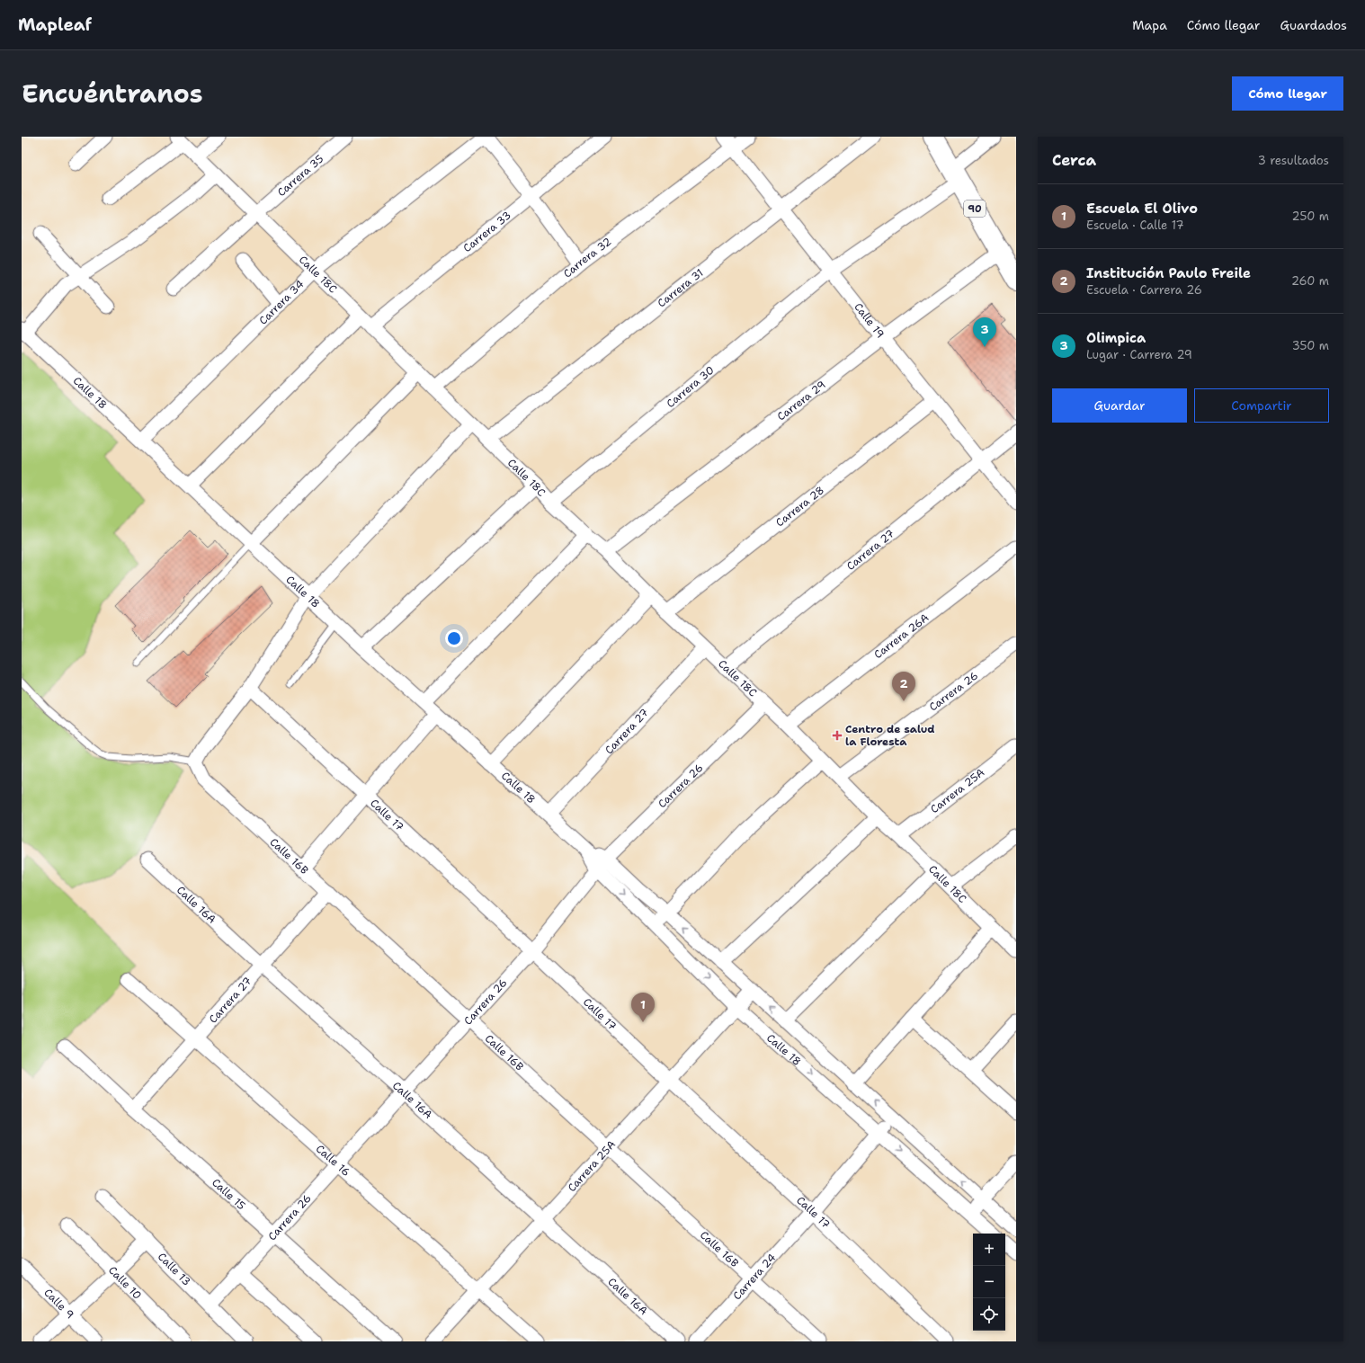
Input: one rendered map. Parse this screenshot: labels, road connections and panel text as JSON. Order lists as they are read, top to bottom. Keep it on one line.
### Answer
{"streets":{"main road":["90"],"street":["Carrera 35","Carrera 33","Carrera 32","Calle 18C","Carrera 31","Carrera 34","Calle 19","Carrera 30","Calle 18","Carrera 29","Carrera 28","Carrera 27","Carrera 26A","Carrera 26","Carrera 25A","Calle 17","Calle 16B","Calle 16A","Calle 16","Calle 15","Calle 13","Carrera 24","Calle 10","Calle 9"]},"crossings":[["Carrera 35","Calle 18C"],["90","Carrera 30"],["90","Carrera 29"],["Carrera 33","Calle 18C"],["Carrera 32","Calle 18C"],["Carrera 32","Calle 19"],["Calle 18C","Carrera 31"],["Calle 18C","Carrera 34"],["Calle 18C","Carrera 30"],["Calle 18C","Calle 18"],["Calle 18C","Carrera 29"],["Calle 18C","Carrera 28"],["Calle 18C","Carrera 27"],["Calle 18C","Carrera 26A"],["Calle 18C","Carrera 26"],["Calle 18C","Carrera 25A"],["Carrera 31","Calle 19"],["Carrera 34","Calle 18"],["Calle 19","Carrera 30"],["Calle 19","Carrera 29"],["Calle 19","Carrera 28"],["Calle 19","Carrera 27"],["Calle 18","Carrera 27"],["Calle 18","Carrera 26"],["Calle 18","Carrera 25A"],["Calle 18","Carrera 24"],["Carrera 27","Calle 16B"],["Carrera 27","Calle 16A"],["Carrera 27","Calle 16"],["Carrera 27","Calle 15"],["Carrera 26","Calle 17"],["Carrera 26","Calle 16B"],["Carrera 26","Calle 16A"],["Carrera 26","Calle 16"],["Carrera 26","Calle 15"],["Carrera 26","Calle 13"],["Carrera 25A","Calle 17"],["Carrera 25A","Calle 16B"],["Carrera 25A","Calle 16A"],["Carrera 25A","Calle 16"],["Calle 17","Carrera 24"],["Calle 16B","Carrera 24"]],"places":{"health":["Centro de salud la Floresta"]},"page":{"header":"Mapleaf","nav":["Mapa","Cómo llegar","Guardados"],"title":"Encuéntranos","buttons":["Cómo llegar",["Guardar","Compartir"]],"heading":["Cerca","3 resultados"],"list":[{"mark":"1","name":"Escuela El Olivo","note":"Escuela · Calle 17","value":"250 m"},{"mark":"2","name":"Institución Paulo Freile","note":"Escuela · Carrera 26","value":"260 m"},{"mark":"3","name":"Olimpica","note":"Lugar · Carrera 29","value":"350 m"}],"pins":["3","2","1"],"map_buttons":["+","−"]}}
